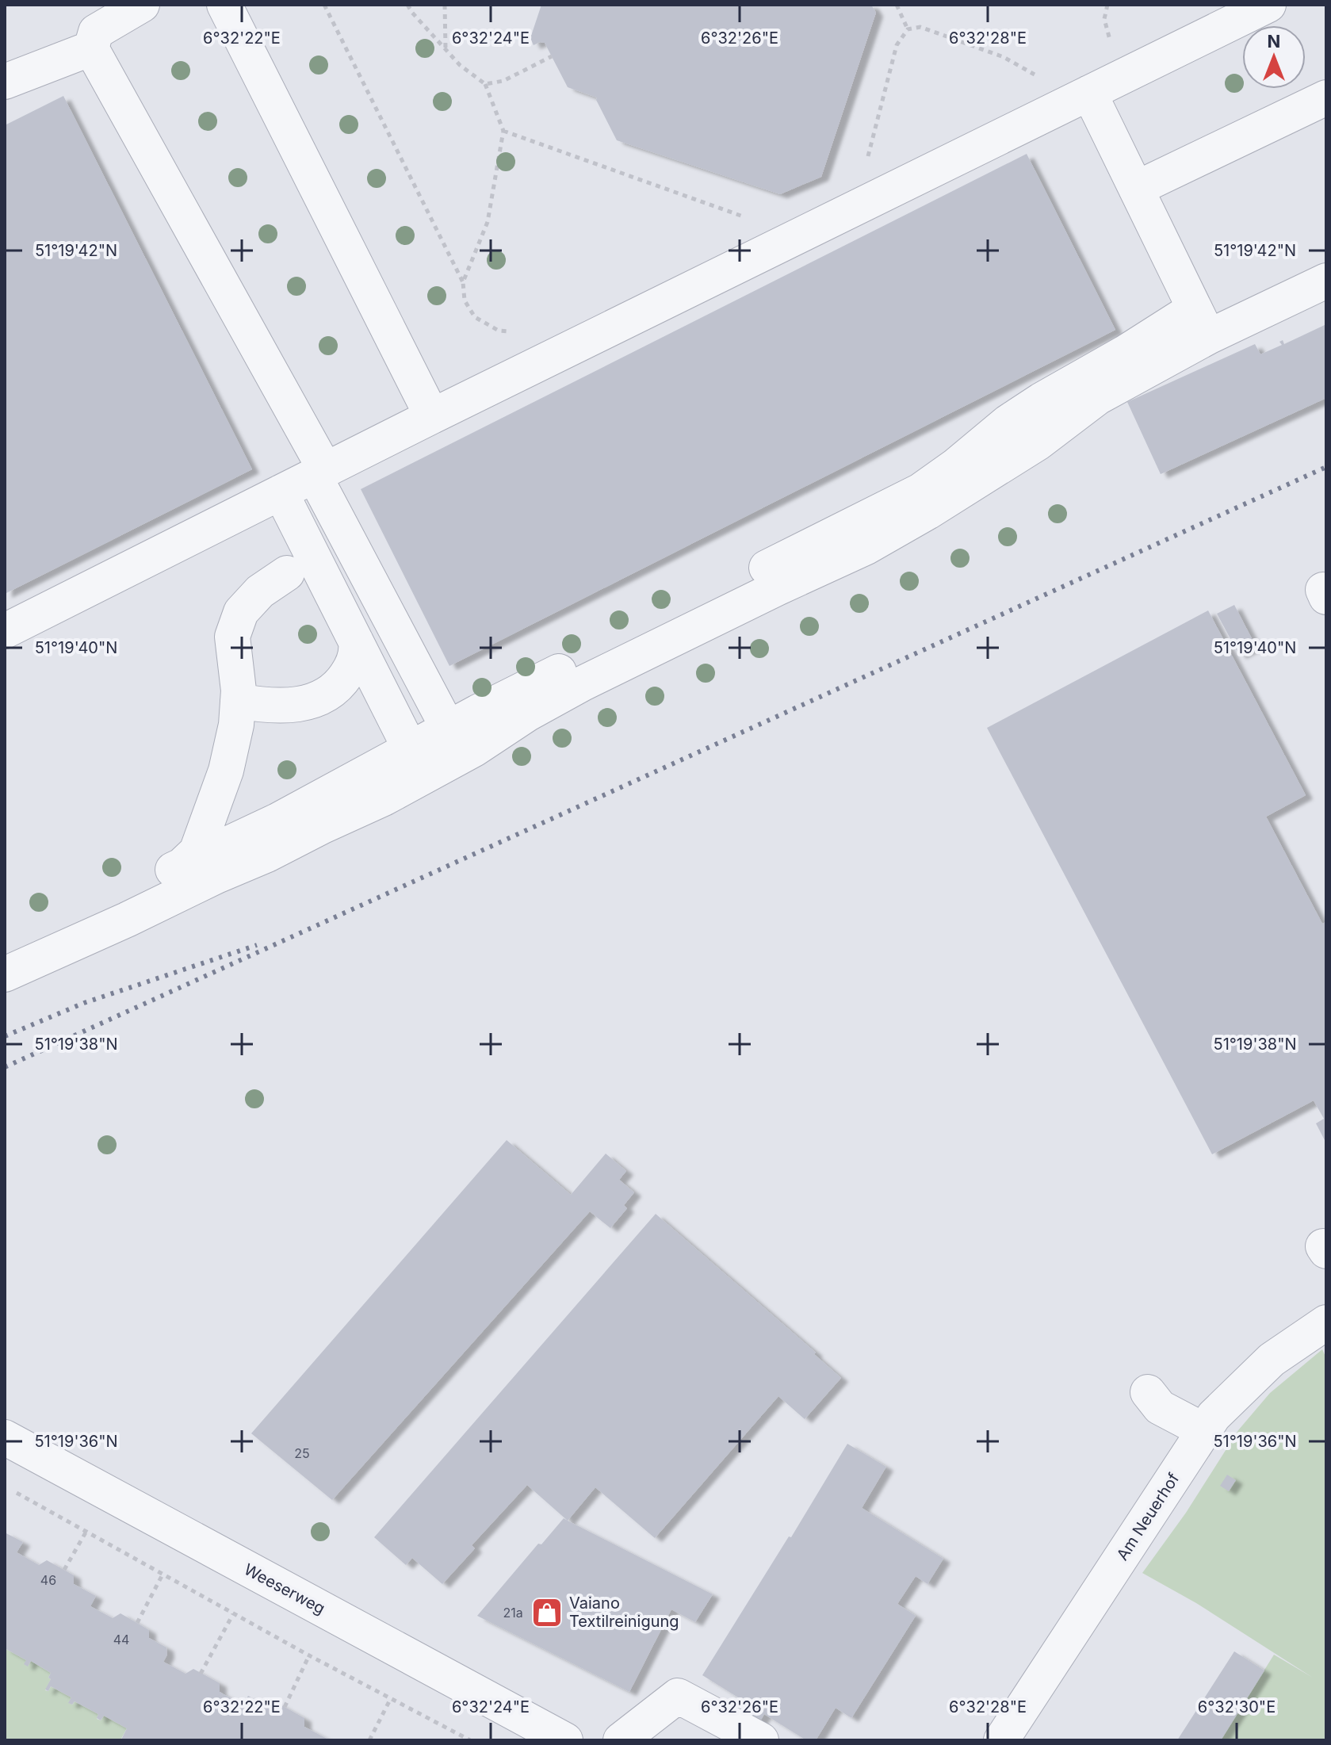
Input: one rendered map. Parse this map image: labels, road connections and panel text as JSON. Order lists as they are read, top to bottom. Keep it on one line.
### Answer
{"streets":{"street":["Am Neuerhof","Weeserweg"]},"places":{"shop":["Vaiano Textilreinigung"]},"house_numbers":["25","46","21a","44"],"north":"top","coordinates":["6°32'22\"E","6°32'24\"E","6°32'26\"E","6°32'28\"E","51°19'42\"N","51°19'40\"N","51°19'38\"N","51°19'36\"N","6°32'30\"E"]}
